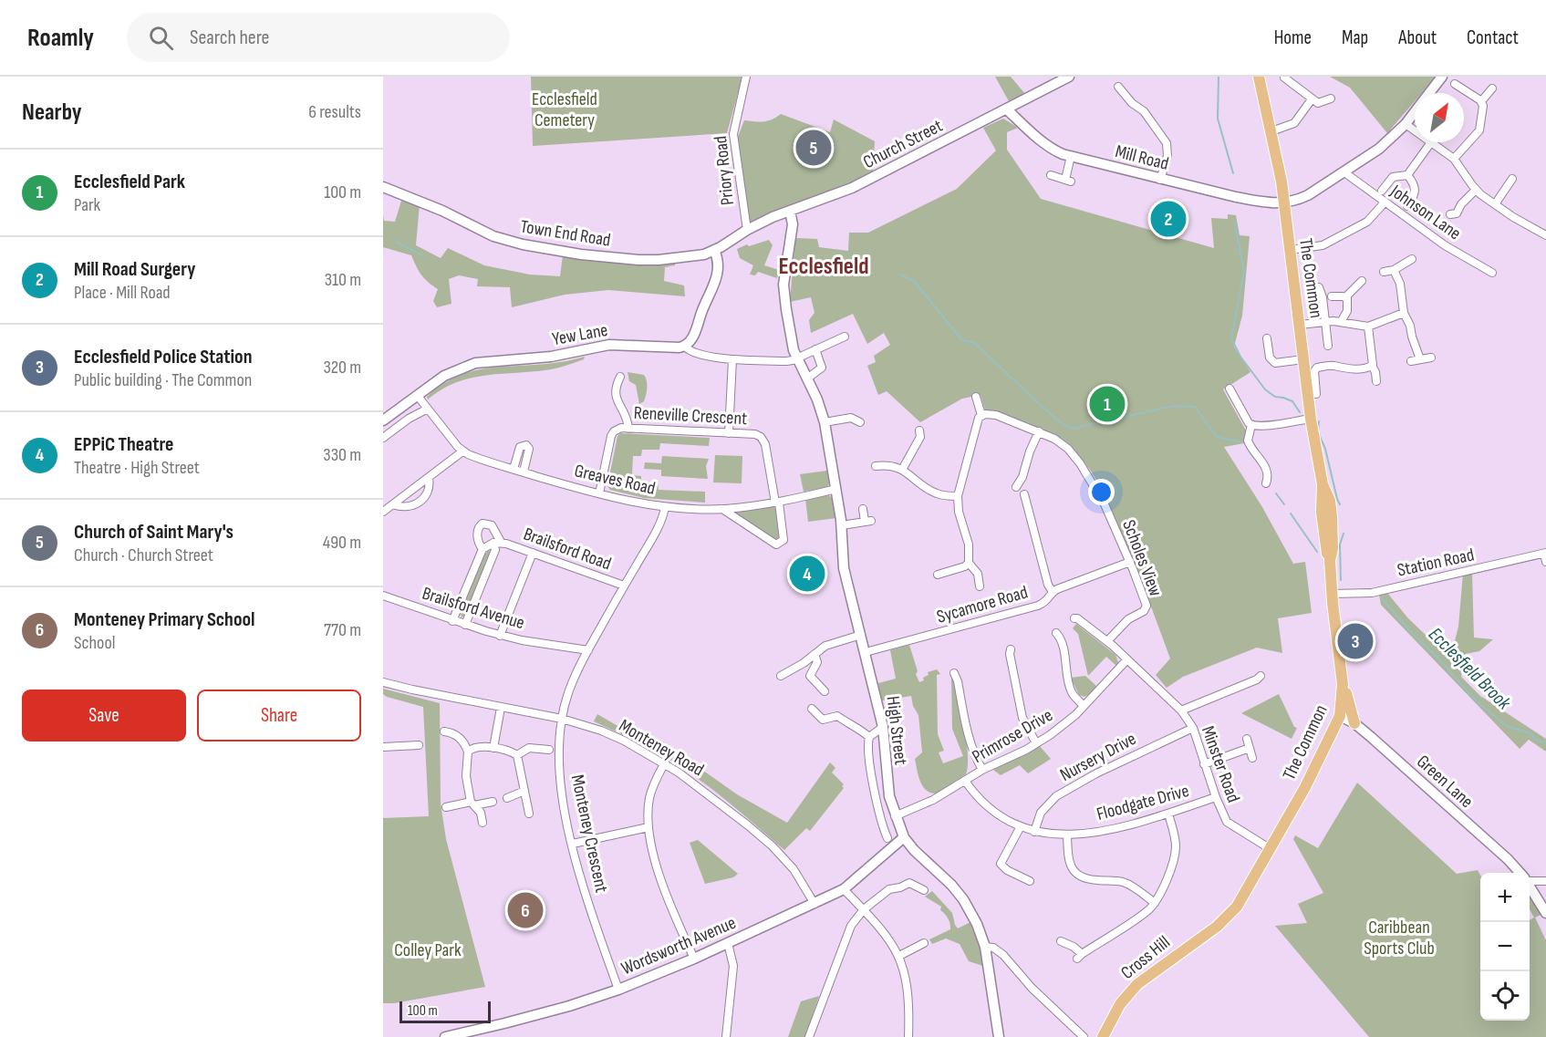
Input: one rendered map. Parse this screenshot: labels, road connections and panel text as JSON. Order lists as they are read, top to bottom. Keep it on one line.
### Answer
{"streets":{"main road":["The Common","Cross Hill"],"street":["Church Street","Mill Road","Priory Road","Johnson Lane","Town End Road","Yew Lane","Reneville Crescent","Greaves Road","Brailsford Road","Scholes View","Station Road","Sycamore Road","Brailsford Avenue","High Street","Primrose Drive","Monteney Road","Nursery Drive","Minster Road","Green Lane","Floodgate Drive","Monteney Crescent","Wordsworth Avenue"]},"crossings":[["Church Street","Mill Road"],["Church Street","Priory Road"],["Church Street","Town End Road"],["Church Street","High Street"],["Mill Road","The Common"],["Priory Road","Town End Road"],["The Common","Station Road"],["The Common","Minster Road"],["The Common","Green Lane"],["The Common","Cross Hill"],["Yew Lane","High Street"],["Reneville Crescent","Greaves Road"],["Greaves Road","High Street"],["Greaves Road","Monteney Crescent"],["Brailsford Road","Brailsford Avenue"],["Brailsford Road","Monteney Crescent"],["Scholes View","Sycamore Road"],["Scholes View","Minster Road"],["Sycamore Road","High Street"],["Brailsford Avenue","Monteney Crescent"],["High Street","Primrose Drive"],["High Street","Wordsworth Avenue"],["Primrose Drive","Minster Road"],["Primrose Drive","Floodgate Drive"],["Monteney Road","Monteney Crescent"],["Monteney Road","Wordsworth Avenue"],["Nursery Drive","Minster Road"],["Nursery Drive","Floodgate Drive"],["Minster Road","Floodgate Drive"],["Monteney Crescent","Wordsworth Avenue"]],"districts":["Ecclesfield"],"water":["Ecclesfield Brook"],"parks":["Ecclesfield Cemetery","Caribbean Sports Club","Colley Park"],"scale_bar":"100 m","north":"top right","page":{"header":"Roamly","search":"Search here","nav":["Home","Map","About","Contact"],"heading":["Nearby","6 results"],"pins":["5","2","1","4","3","6"],"list":[{"mark":"1","name":"Ecclesfield Park","note":"Park","value":"100 m"},{"mark":"2","name":"Mill Road Surgery","note":"Place · Mill Road","value":"310 m"},{"mark":"3","name":"Ecclesfield Police Station","note":"Public building · The Common","value":"320 m"},{"mark":"4","name":"EPPiC Theatre","note":"Theatre · High Street","value":"330 m"},{"mark":"5","name":"Church of Saint Mary's","note":"Church · Church Street","value":"490 m"},{"mark":"6","name":"Monteney Primary School","note":"School","value":"770 m"}],"buttons":["Save","Share"],"map_buttons":["+","−"],"scale":"100 m"}}
